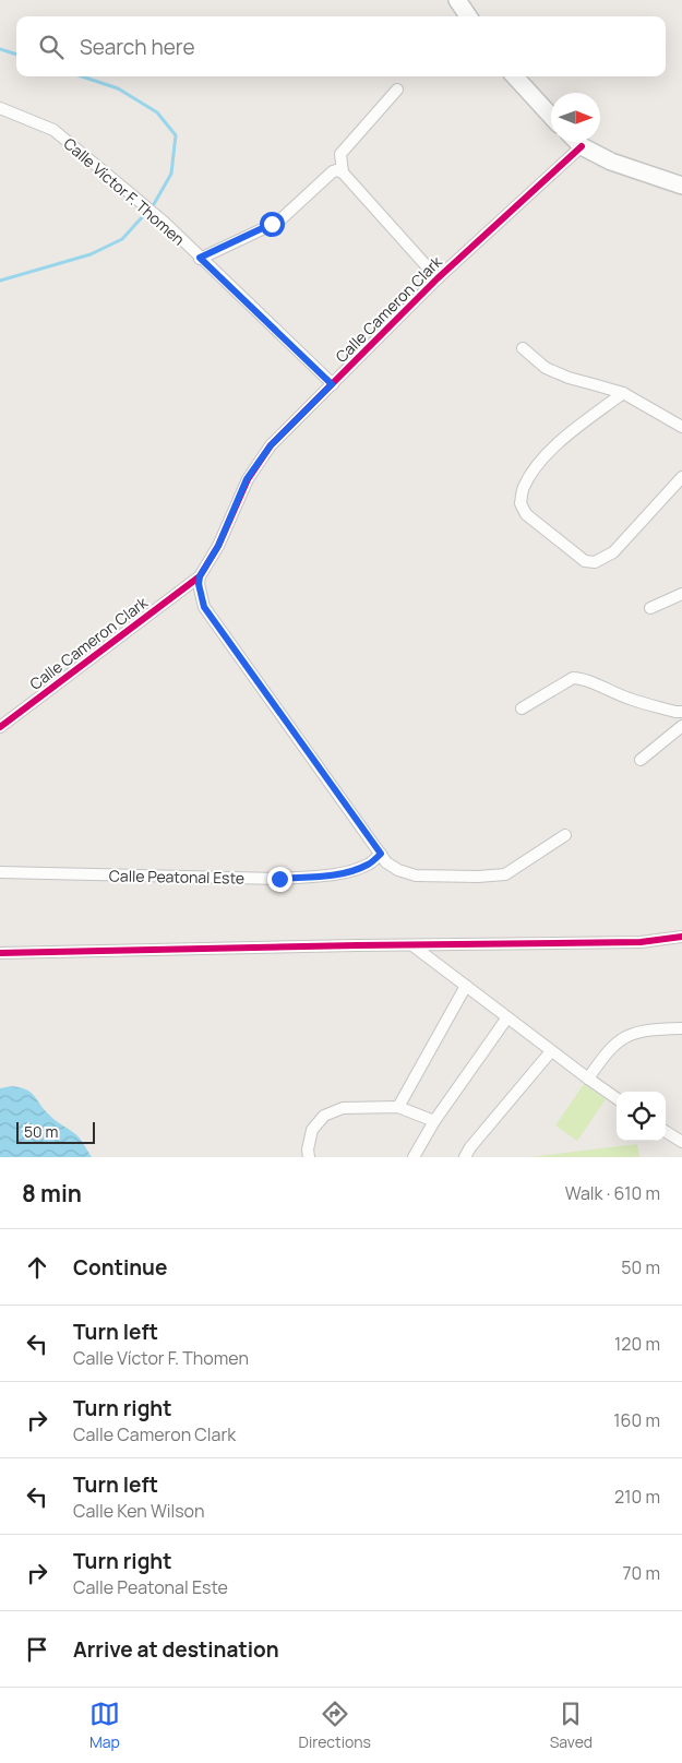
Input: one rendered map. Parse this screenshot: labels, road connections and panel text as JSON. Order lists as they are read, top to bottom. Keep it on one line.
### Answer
{"streets":{"street":["Calle Víctor F. Thomen","Calle Cameron Clark","Calle Peatonal Este"]},"crossings":[["Calle Víctor F. Thomen","Calle Cameron Clark"]],"scale_bar":"50 m","north":"right","page":{"search":"Search here","scale":"50 m","heading":["8 min","Walk · 610 m"],"list":[["Continue","50 m"],["Turn left","Calle Víctor F. Thomen","120 m"],["Turn right","Calle Cameron Clark","160 m"],["Turn left","Calle Ken Wilson","210 m"],["Turn right","Calle Peatonal Este","70 m"],"Arrive at destination"],"nav":["Map","Directions","Saved"]}}
